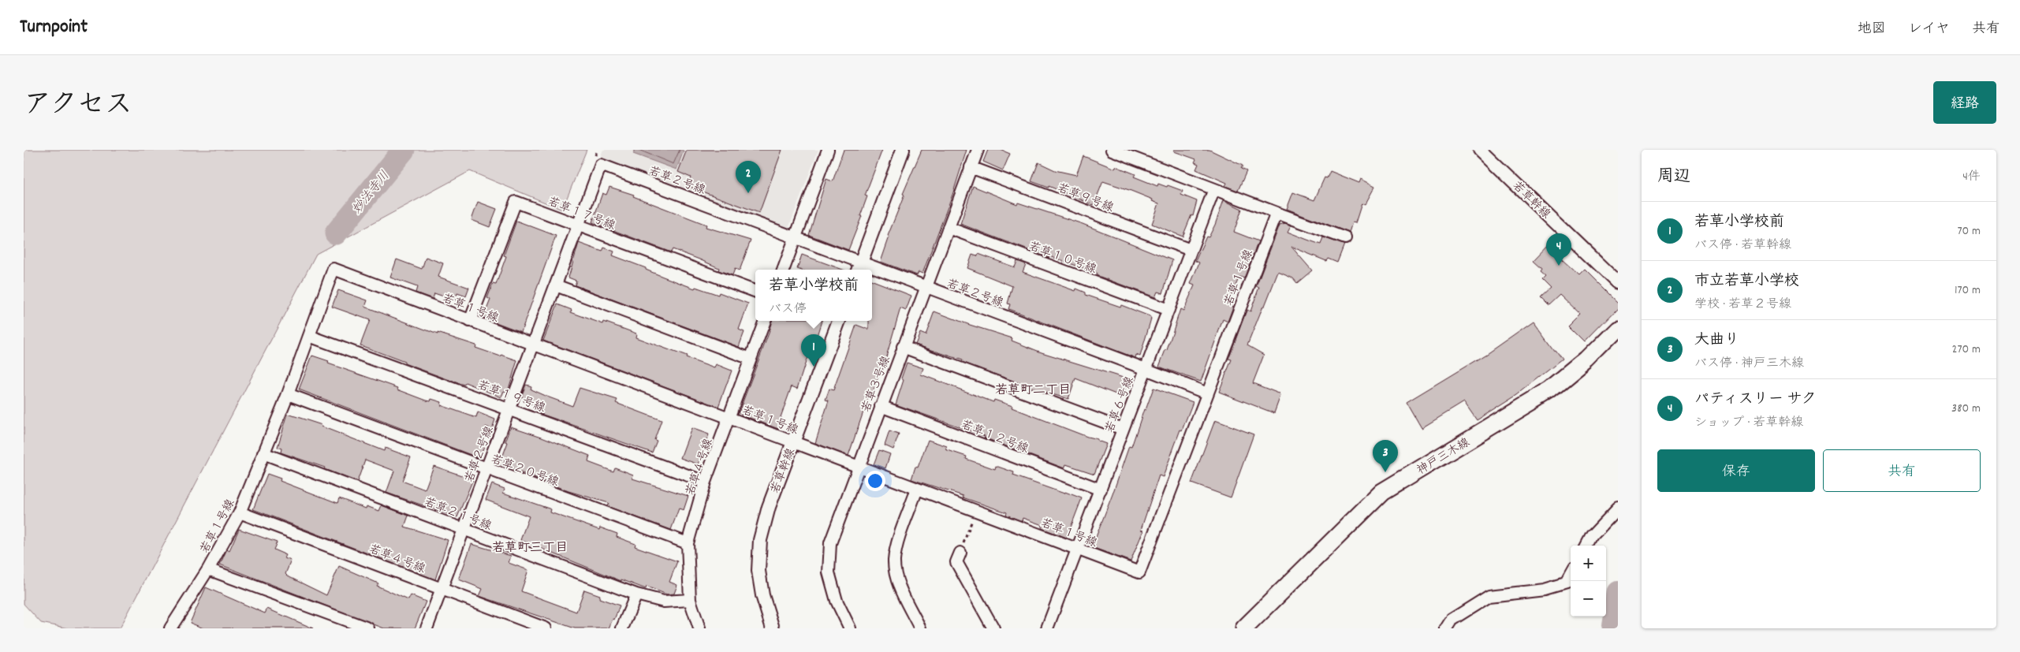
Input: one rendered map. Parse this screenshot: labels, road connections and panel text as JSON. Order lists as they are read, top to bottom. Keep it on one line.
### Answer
{"streets":{"main road":["神戸三木線"],"street":["若草２号線","若草９号線","若草幹線","若草１７号線","若草１０号線","若草１号線","若草３号線","若草１９号線","若草６号線","若草１２号線","若草４号線","若草２０号線","若草２１号線"]},"crossings":[["若草２号線","若草１７号線"],["若草２号線","若草１号線"],["若草２号線","若草３号線"],["若草２号線","若草１９号線"],["若草２号線","若草６号線"],["若草２号線","若草４号線"],["若草２号線","若草２０号線"],["若草２号線","若草２１号線"],["若草９号線","若草３号線"],["若草９号線","若草６号線"],["若草幹線","若草１号線"],["若草１７号線","若草１号線"],["若草１０号線","若草３号線"],["若草１０号線","若草６号線"],["若草１号線","若草３号線"],["若草１号線","若草１９号線"],["若草１号線","若草６号線"],["若草１号線","若草４号線"],["若草１号線","若草２０号線"],["若草１号線","若草２１号線"],["若草３号線","若草１２号線"],["若草１９号線","若草４号線"],["若草６号線","若草１２号線"],["若草４号線","若草２０号線"],["若草４号線","若草２１号線"]],"districts":["若草町二丁目","若草町三丁目"],"water":["妙法寺川"],"page":{"header":"Turnpoint","nav":["地図","レイヤ","共有"],"title":"アクセス","buttons":["経路",["保存","共有"]],"heading":["周辺","4件"],"pins":["2","4","1","3"],"list":[{"mark":"1","name":"若草小学校前","note":"バス停 · 若草幹線","value":"70 m"},{"mark":"2","name":"市立若草小学校","note":"学校 · 若草２号線","value":"170 m"},{"mark":"3","name":"大曲り","note":"バス停 · 神戸三木線","value":"270 m"},{"mark":"4","name":"パティスリー サク","note":"ショップ · 若草幹線","value":"380 m"}],"popup":["若草小学校前","バス停"],"map_buttons":["+","−"]}}
